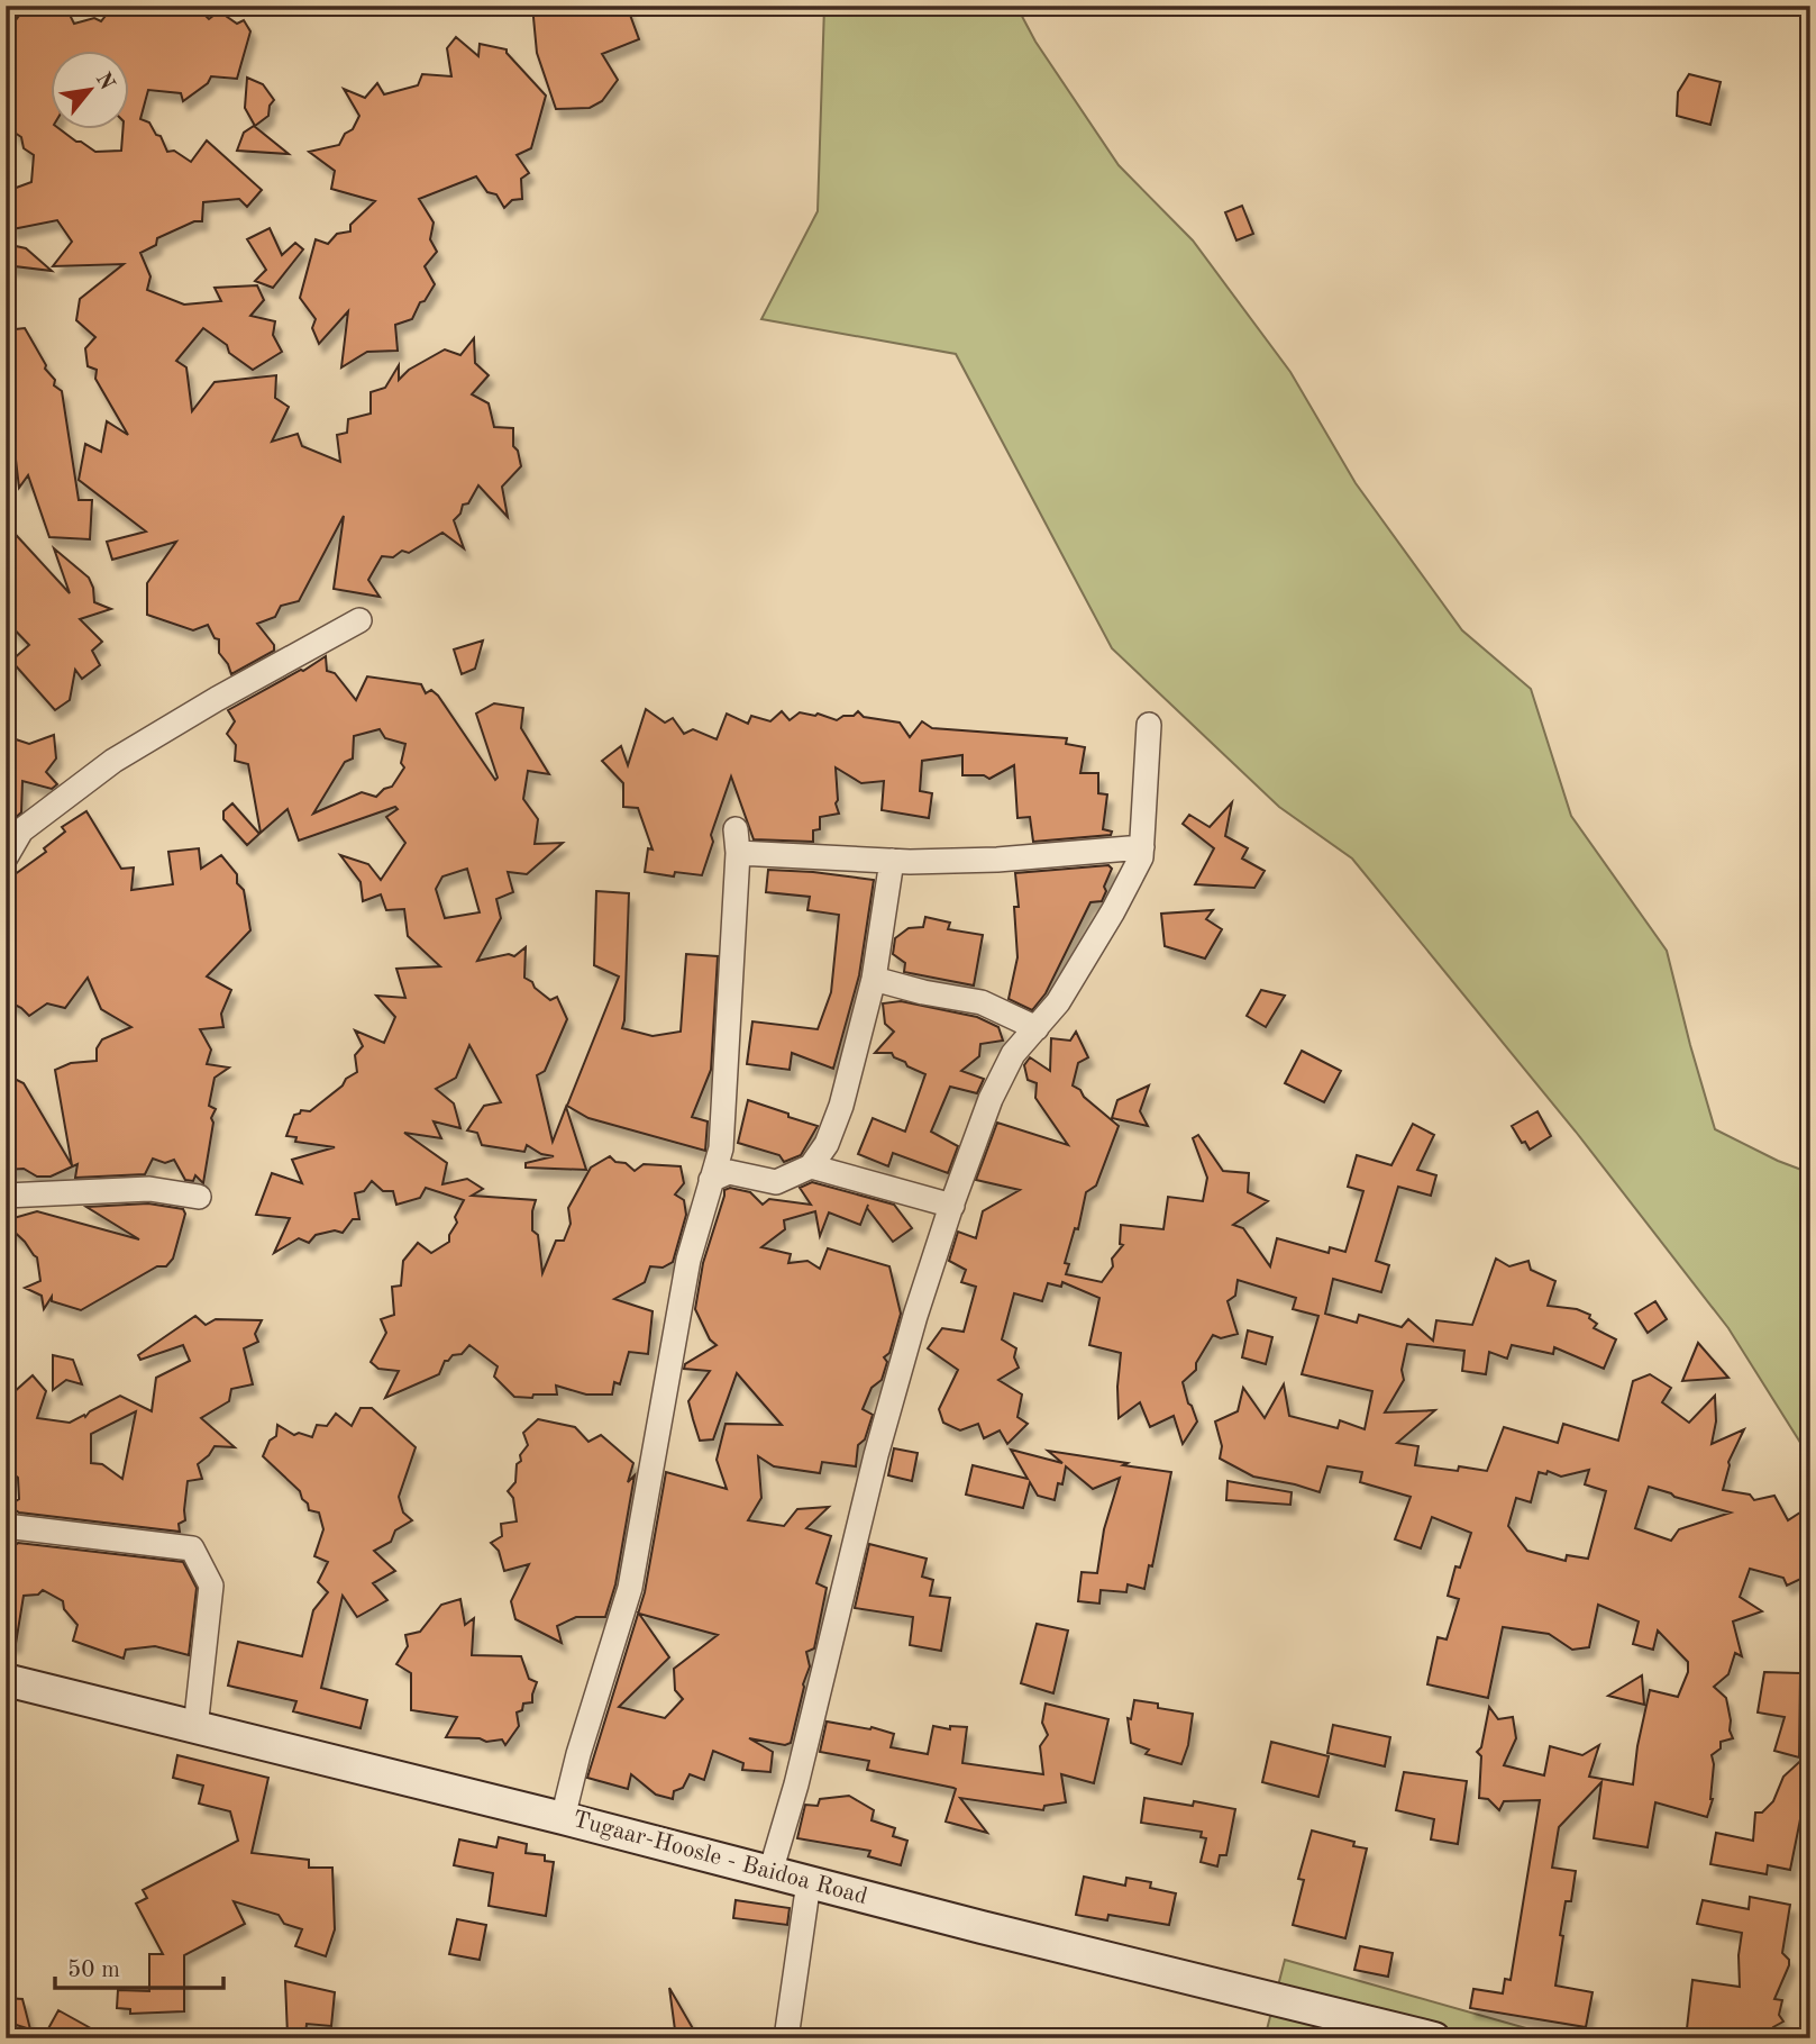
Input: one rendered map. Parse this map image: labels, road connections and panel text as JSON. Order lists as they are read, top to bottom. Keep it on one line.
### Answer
{"streets":{"main road":["Tugaar-Hoosle - Baidoa Road"]},"scale_bar":"50 m","north":"top right"}
